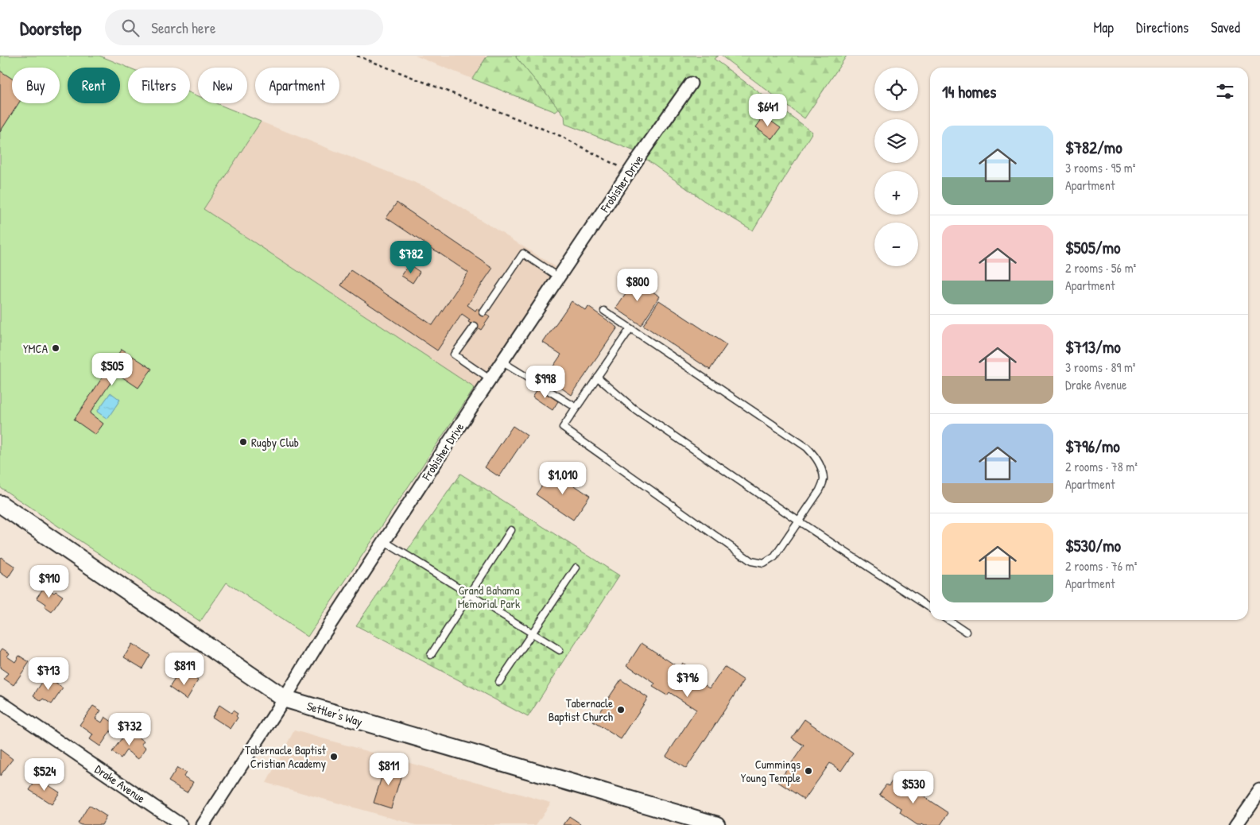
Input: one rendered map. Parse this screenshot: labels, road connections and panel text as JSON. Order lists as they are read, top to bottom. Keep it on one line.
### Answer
{"streets":{"main road":["Settler's Way"],"street":["Frobisher Drive","Drake Avenue"]},"crossings":[["Frobisher Drive","Settler's Way"]],"parks":["Grand Bahama Memorial Park"],"places":["YMCA","Rugby Club","Tabernacle Baptist Church","Tabernacle Baptist Cristian Academy","Cummings Young Temple"],"page":{"header":"Doorstep","search":"Search here","nav":["Map","Directions","Saved"],"map_buttons":["+","−"],"chip":["Buy","Rent","Filters","New","Apartment"],"heading":"14 homes","price":["$641","$782","$800","$505","$998","$1,010","$910","$819","$713","$796","$732","$811","$524","$530"],"list":[{"name":"$782/mo","note":"3 rooms · 95 m² · Apartment"},{"name":"$505/mo","note":"2 rooms · 56 m² · Apartment"},{"name":"$713/mo","note":"3 rooms · 89 m² · Drake Avenue"},{"name":"$796/mo","note":"2 rooms · 78 m² · Apartment"},{"name":"$530/mo","note":"2 rooms · 76 m² · Apartment"}]}}
